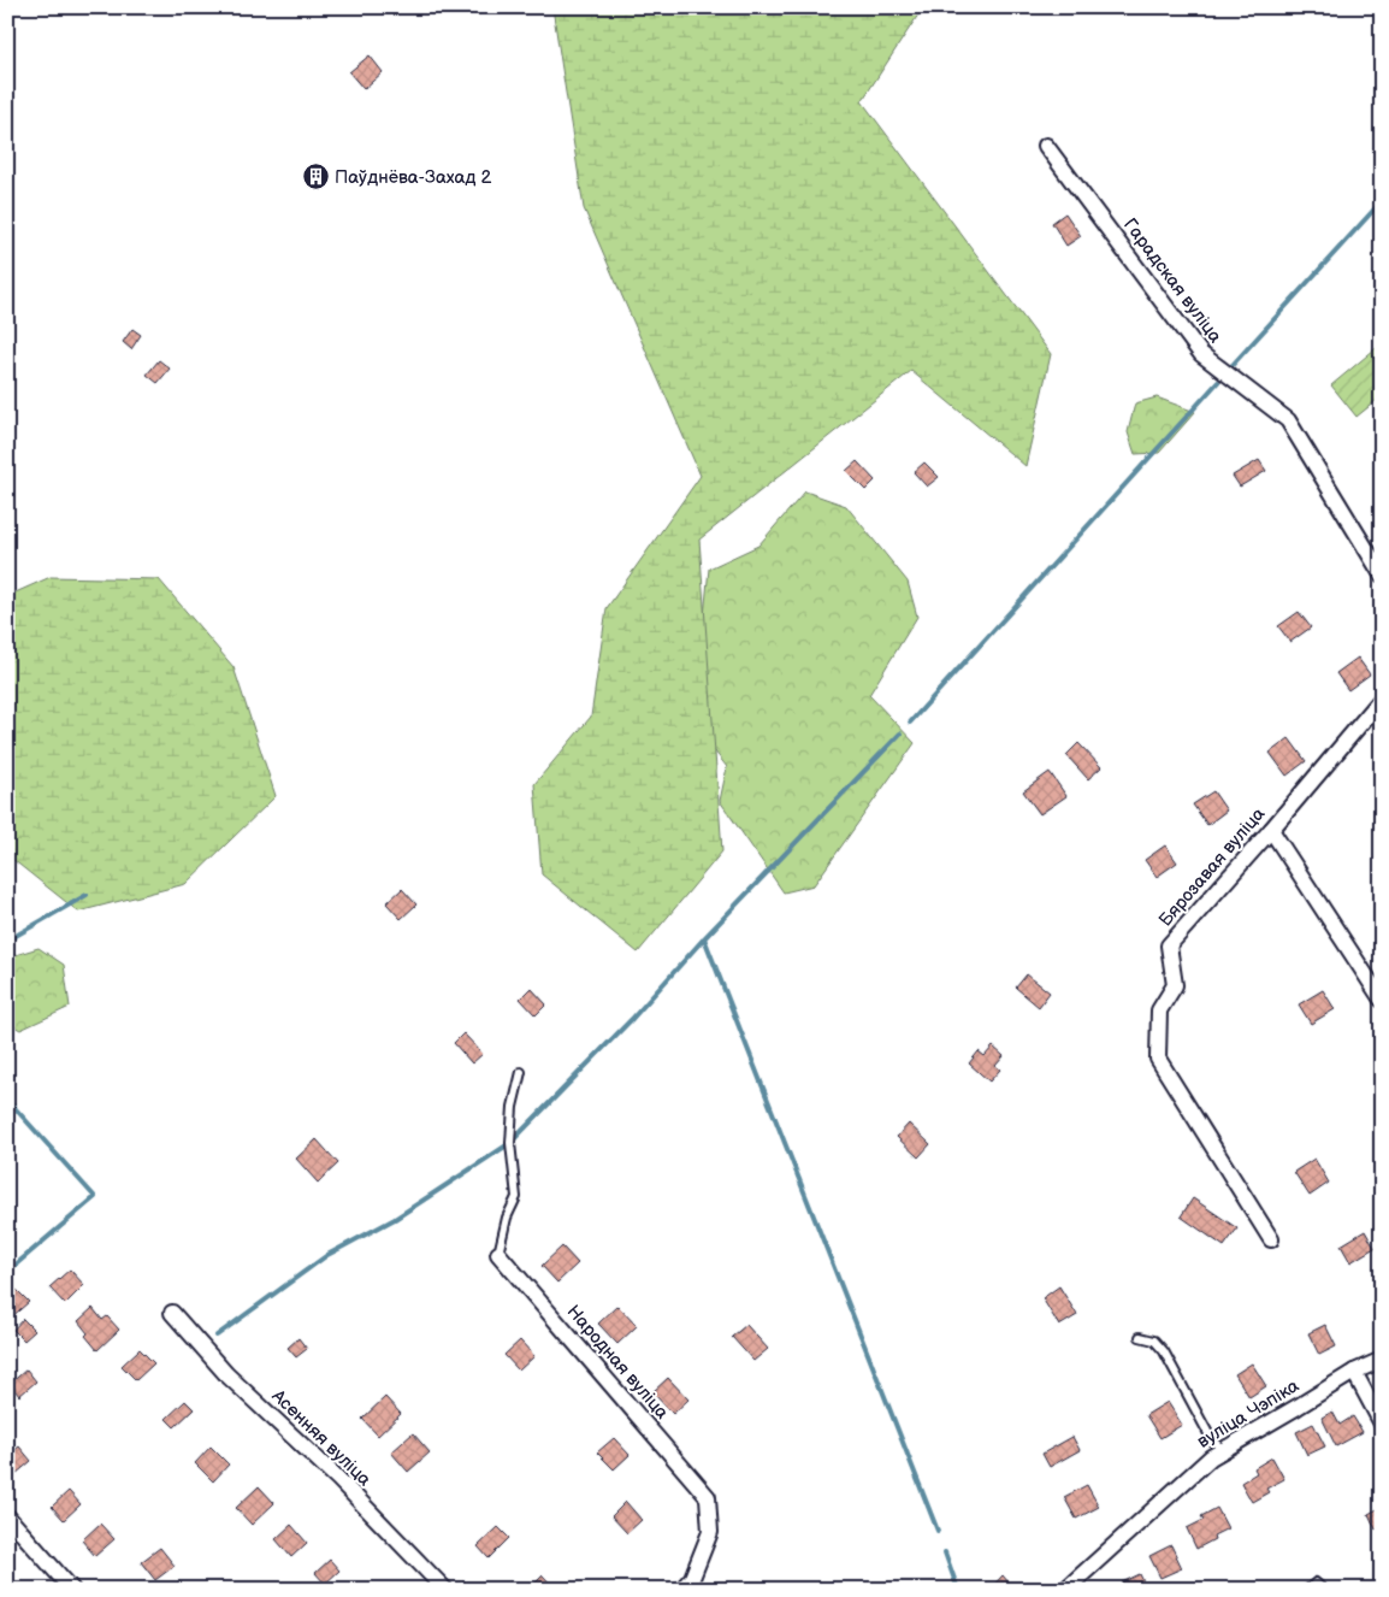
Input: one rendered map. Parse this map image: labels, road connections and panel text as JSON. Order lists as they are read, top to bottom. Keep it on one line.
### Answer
{"streets":{"street":["Гарадская вуліца","Бярозавая вуліца","Народная вуліца","вуліца Чэпіка","Асенняя вуліца"]},"places":{"building":["Паўднёва-Захад 2"]}}
